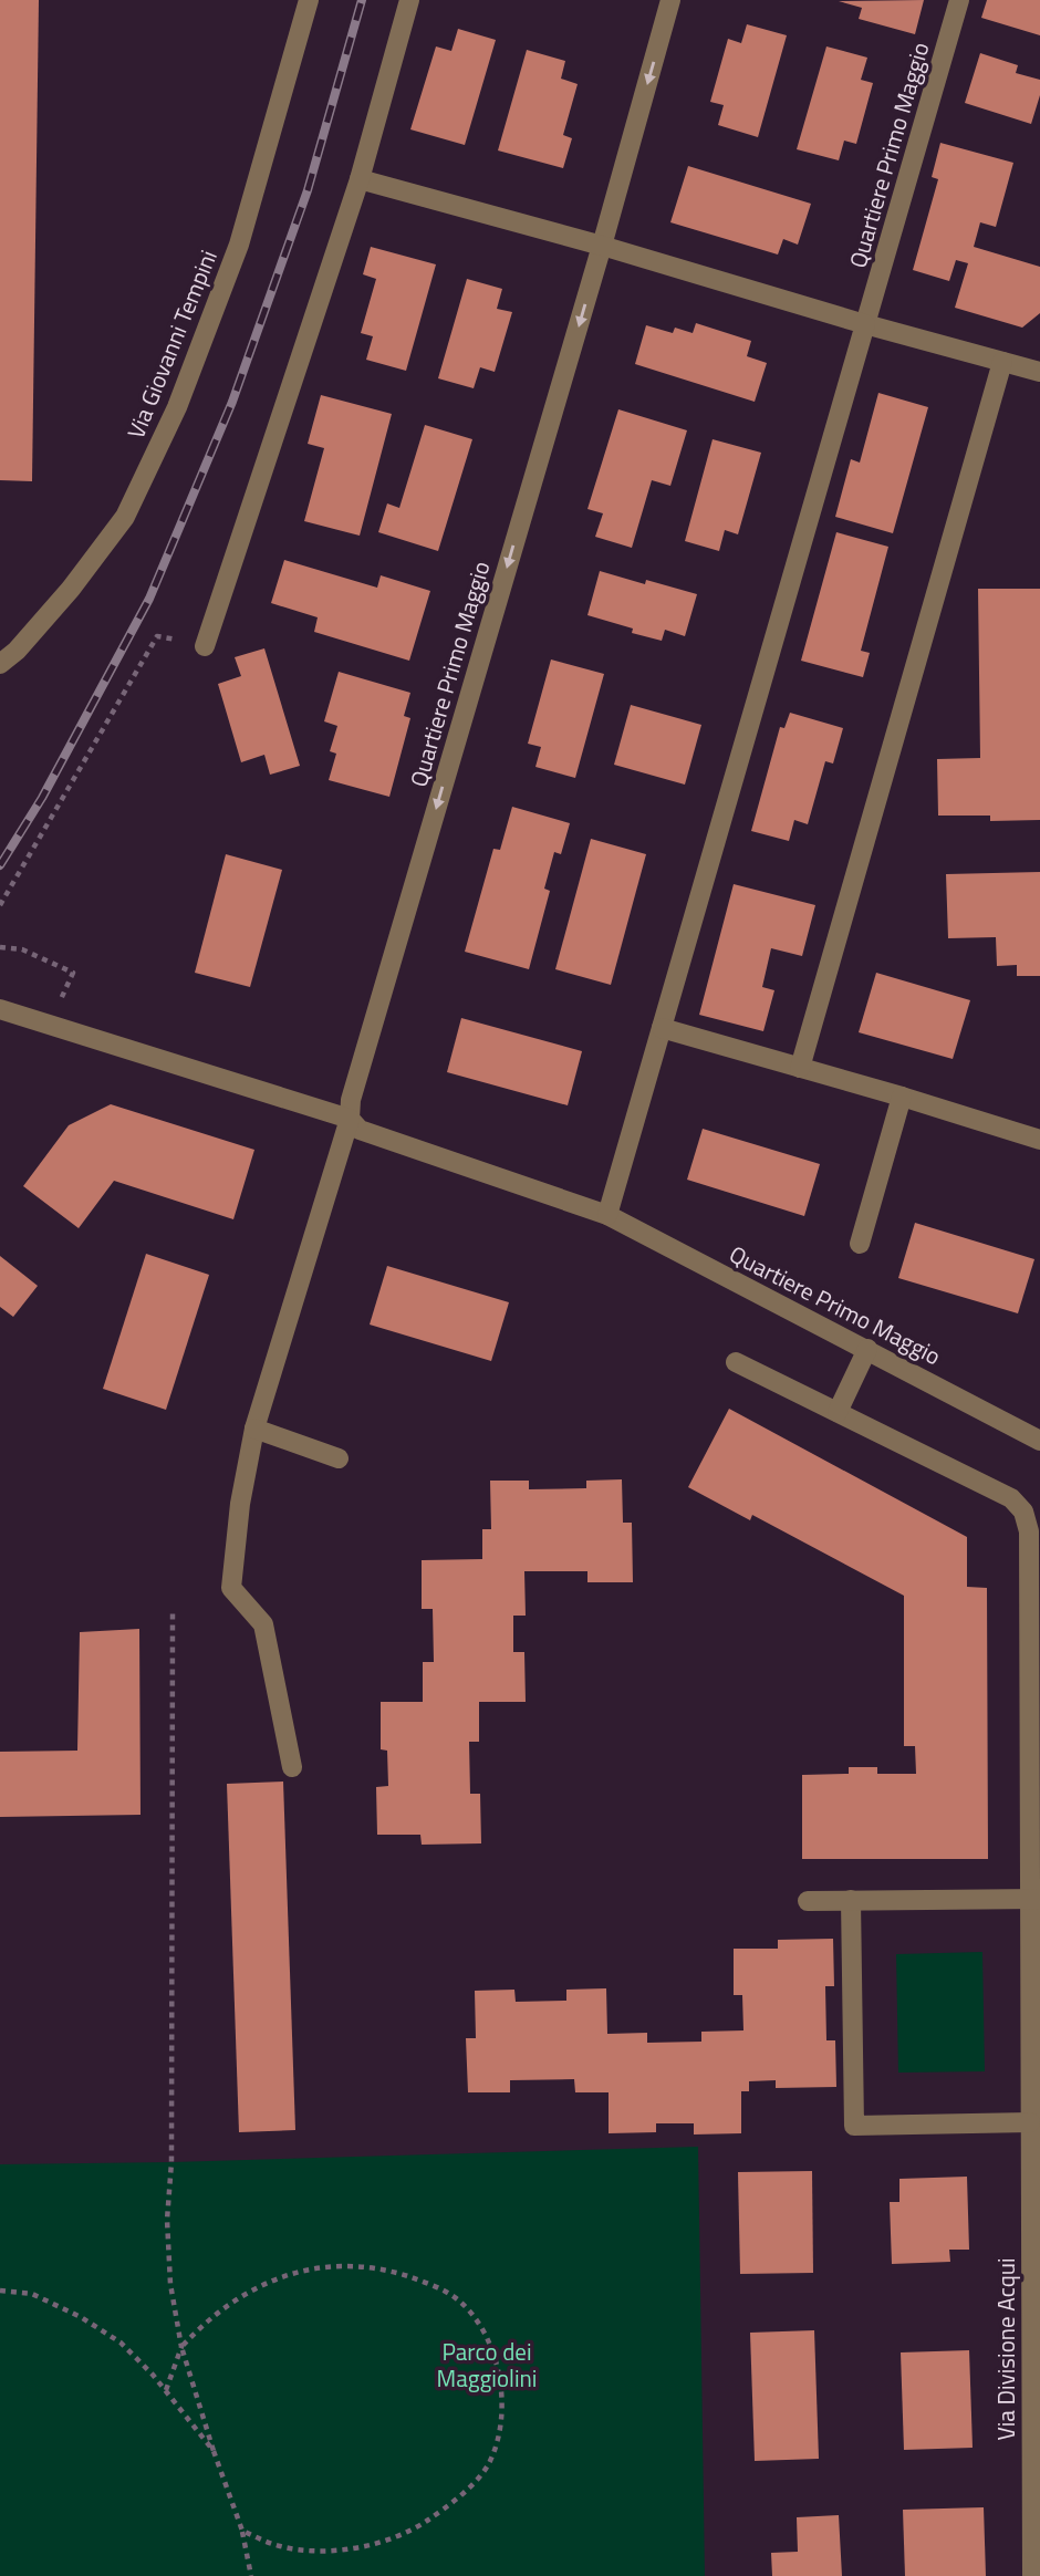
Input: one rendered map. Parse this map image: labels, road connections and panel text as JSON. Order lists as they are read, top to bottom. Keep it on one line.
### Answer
{"streets":{"street":["Quartiere Primo Maggio","Via Giovanni Tempini","Via Divisione Acqui"]},"parks":["Parco dei Maggiolini"]}
